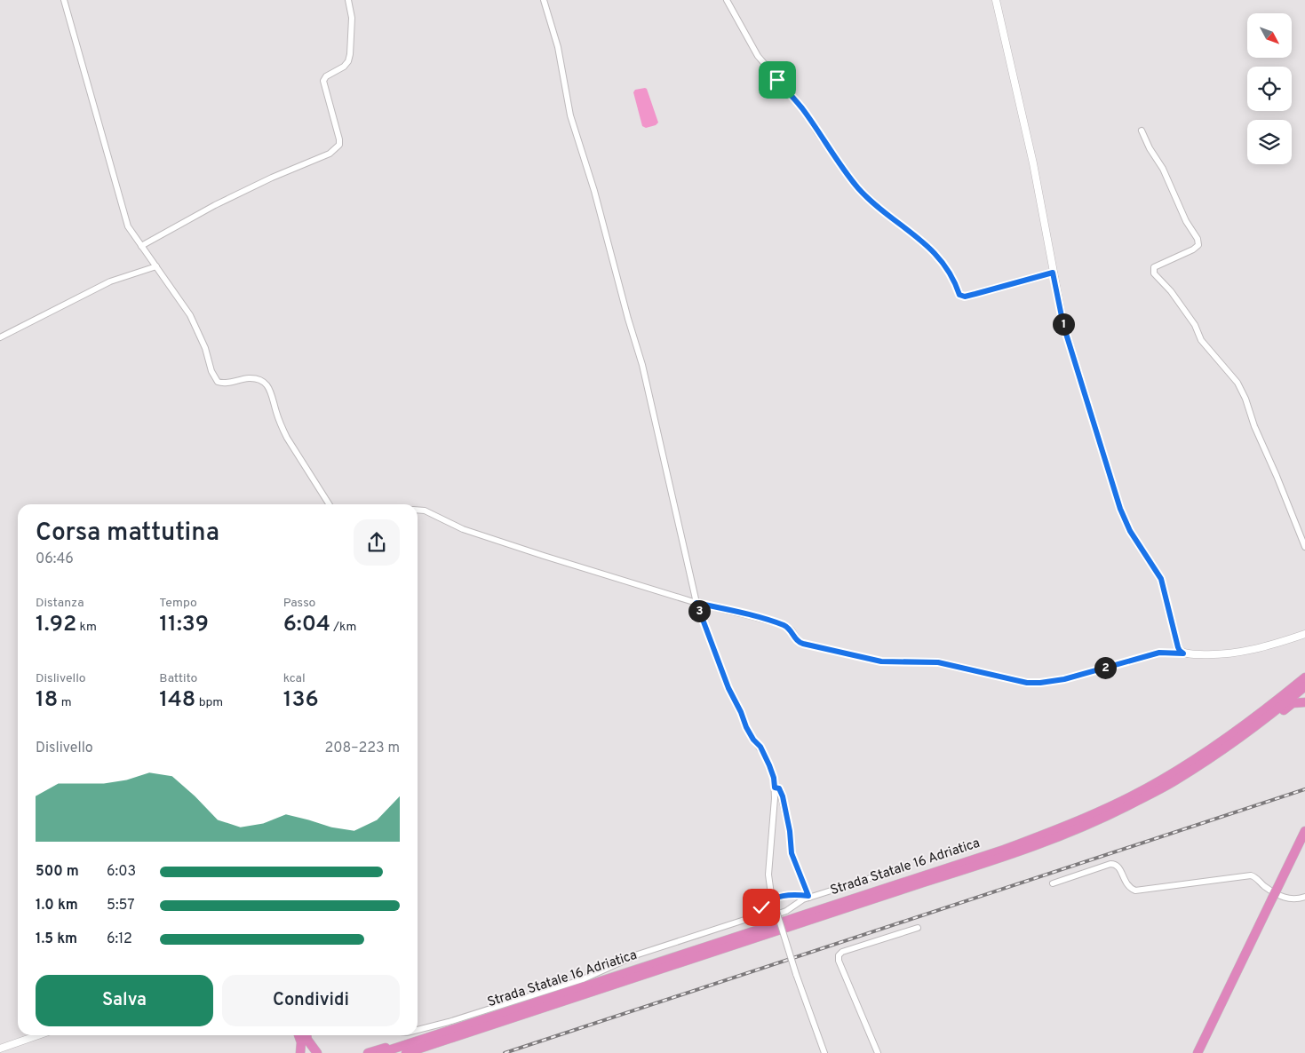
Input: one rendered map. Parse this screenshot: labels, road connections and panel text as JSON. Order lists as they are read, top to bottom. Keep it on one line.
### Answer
{"streets":{"highway":["Strada Statale 16 Adriatica"]},"north":"bottom right","page":{"pins":["1","3","2"],"heading":["Corsa mattutina","06:46"],"stats":[["Distanza","1.92 km"],["Tempo","11:39"],["Passo","6:04 /km"],["Dislivello","18 m"],["Battito","148 bpm"],["kcal","136"]],"chart":["Dislivello","208–223 m"],"list":[{"name":"500 m","note":"6:03"},{"name":"1.0 km","note":"5:57"},{"name":"1.5 km","note":"6:12"}],"buttons":["Salva","Condividi"]}}
